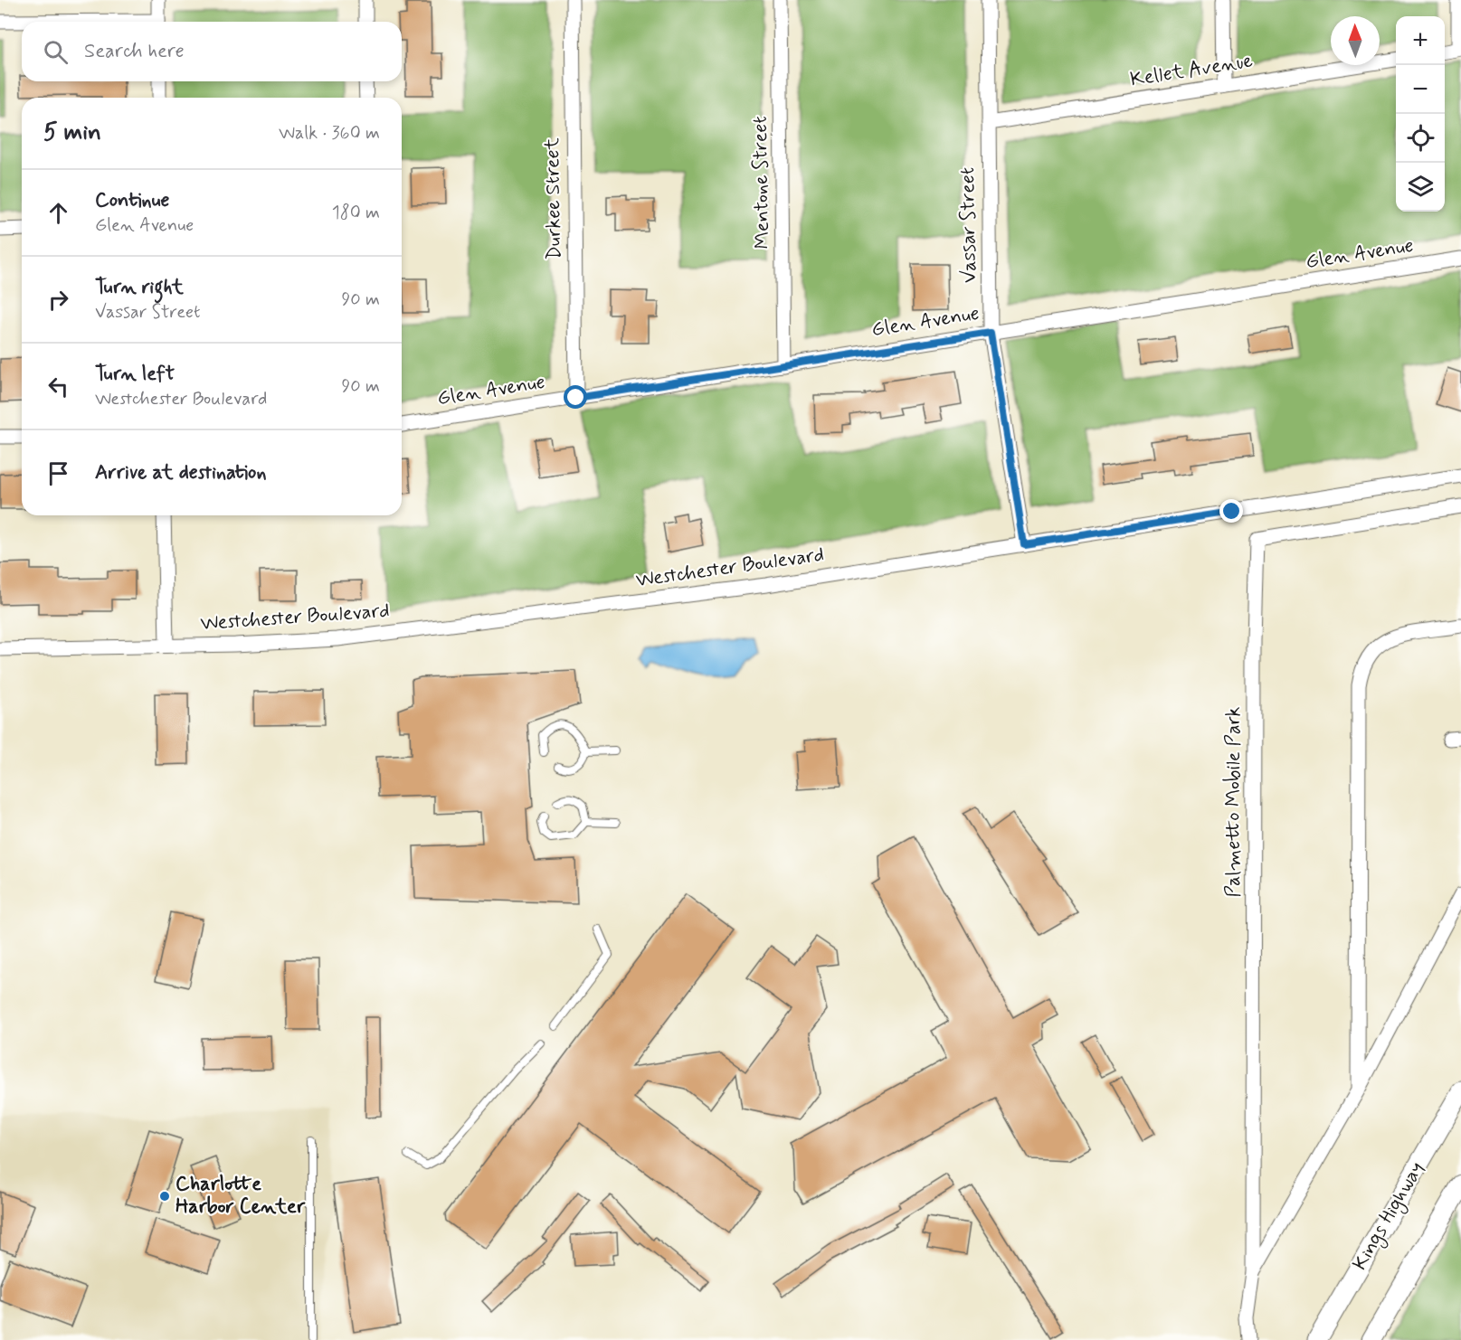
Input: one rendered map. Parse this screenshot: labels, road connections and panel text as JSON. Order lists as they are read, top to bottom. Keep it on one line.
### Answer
{"streets":{"main road":["Kings Highway"],"street":["Kellet Avenue","Mentone Street","Durkee Street","Vassar Street","Glen Avenue","Westchester Boulevard","Palmetto Mobile Park"]},"crossings":[["Kellet Avenue","Vassar Street"],["Mentone Street","Glen Avenue"],["Durkee Street","Glen Avenue"],["Vassar Street","Glen Avenue"],["Vassar Street","Westchester Boulevard"]],"places":["Charlotte Harbor Center"],"north":"top","page":{"map_buttons":["+","−"],"search":"Search here","heading":["5 min","Walk · 360 m"],"list":[["Continue","Glen Avenue","180 m"],["Turn right","Vassar Street","90 m"],["Turn left","Westchester Boulevard","90 m"],"Arrive at destination"]}}
